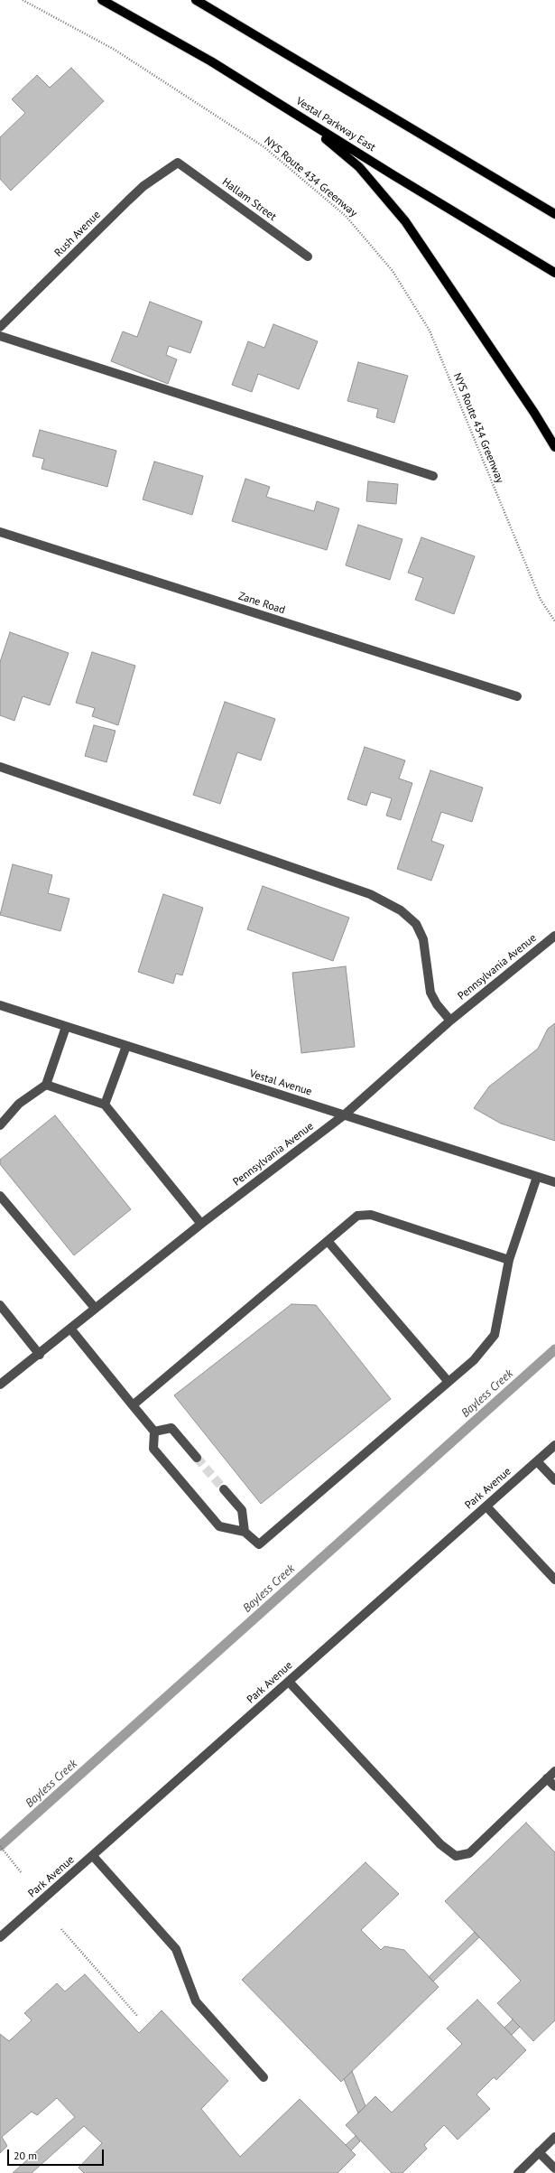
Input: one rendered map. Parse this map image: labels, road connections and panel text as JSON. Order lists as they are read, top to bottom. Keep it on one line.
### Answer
{"streets":{"main road":["Vestal Parkway East"],"street":["Hallam Street","Rush Avenue","Zane Road","Pennsylvania Avenue","Vestal Avenue","Park Avenue"],"path":["NYS Route 434 Greenway"]},"crossings":[["Hallam Street","Rush Avenue"],["Pennsylvania Avenue","Vestal Avenue"]],"water":["Bayless Creek"],"scale_bar":"20 m"}
